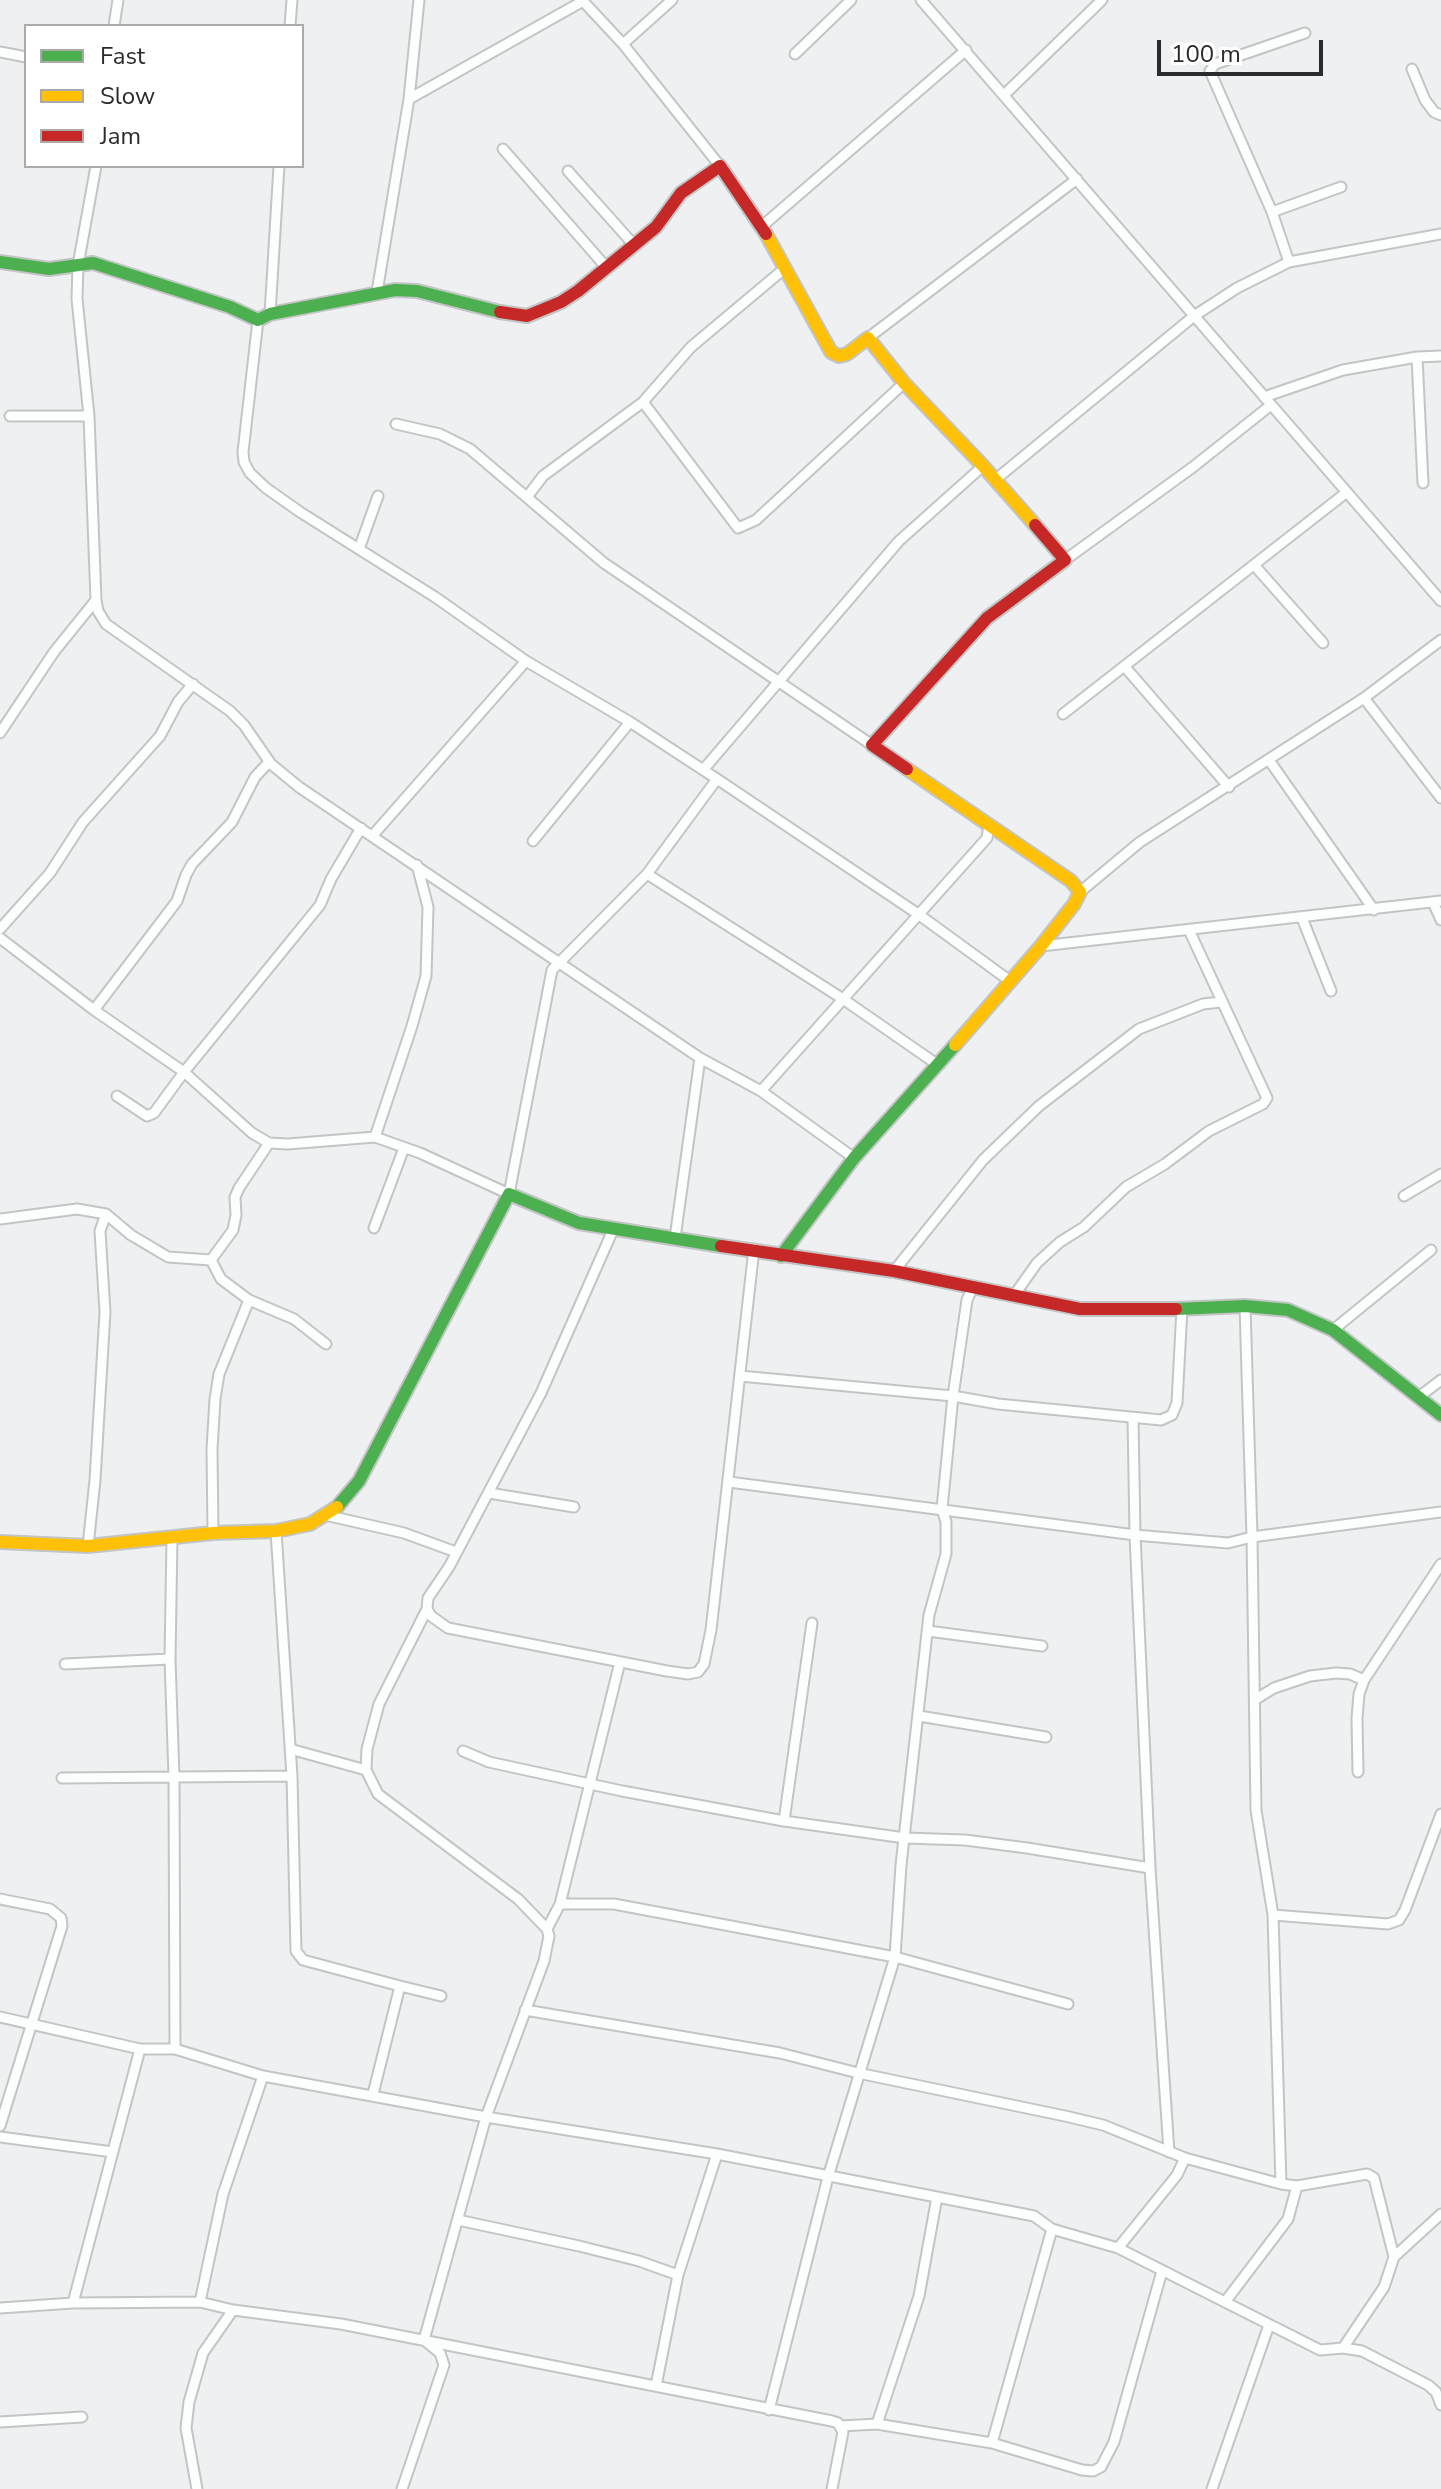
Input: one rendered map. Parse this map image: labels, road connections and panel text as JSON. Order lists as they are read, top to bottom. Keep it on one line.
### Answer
{"legend":["Fast","Slow","Jam"],"scale_bar":"100 m"}
